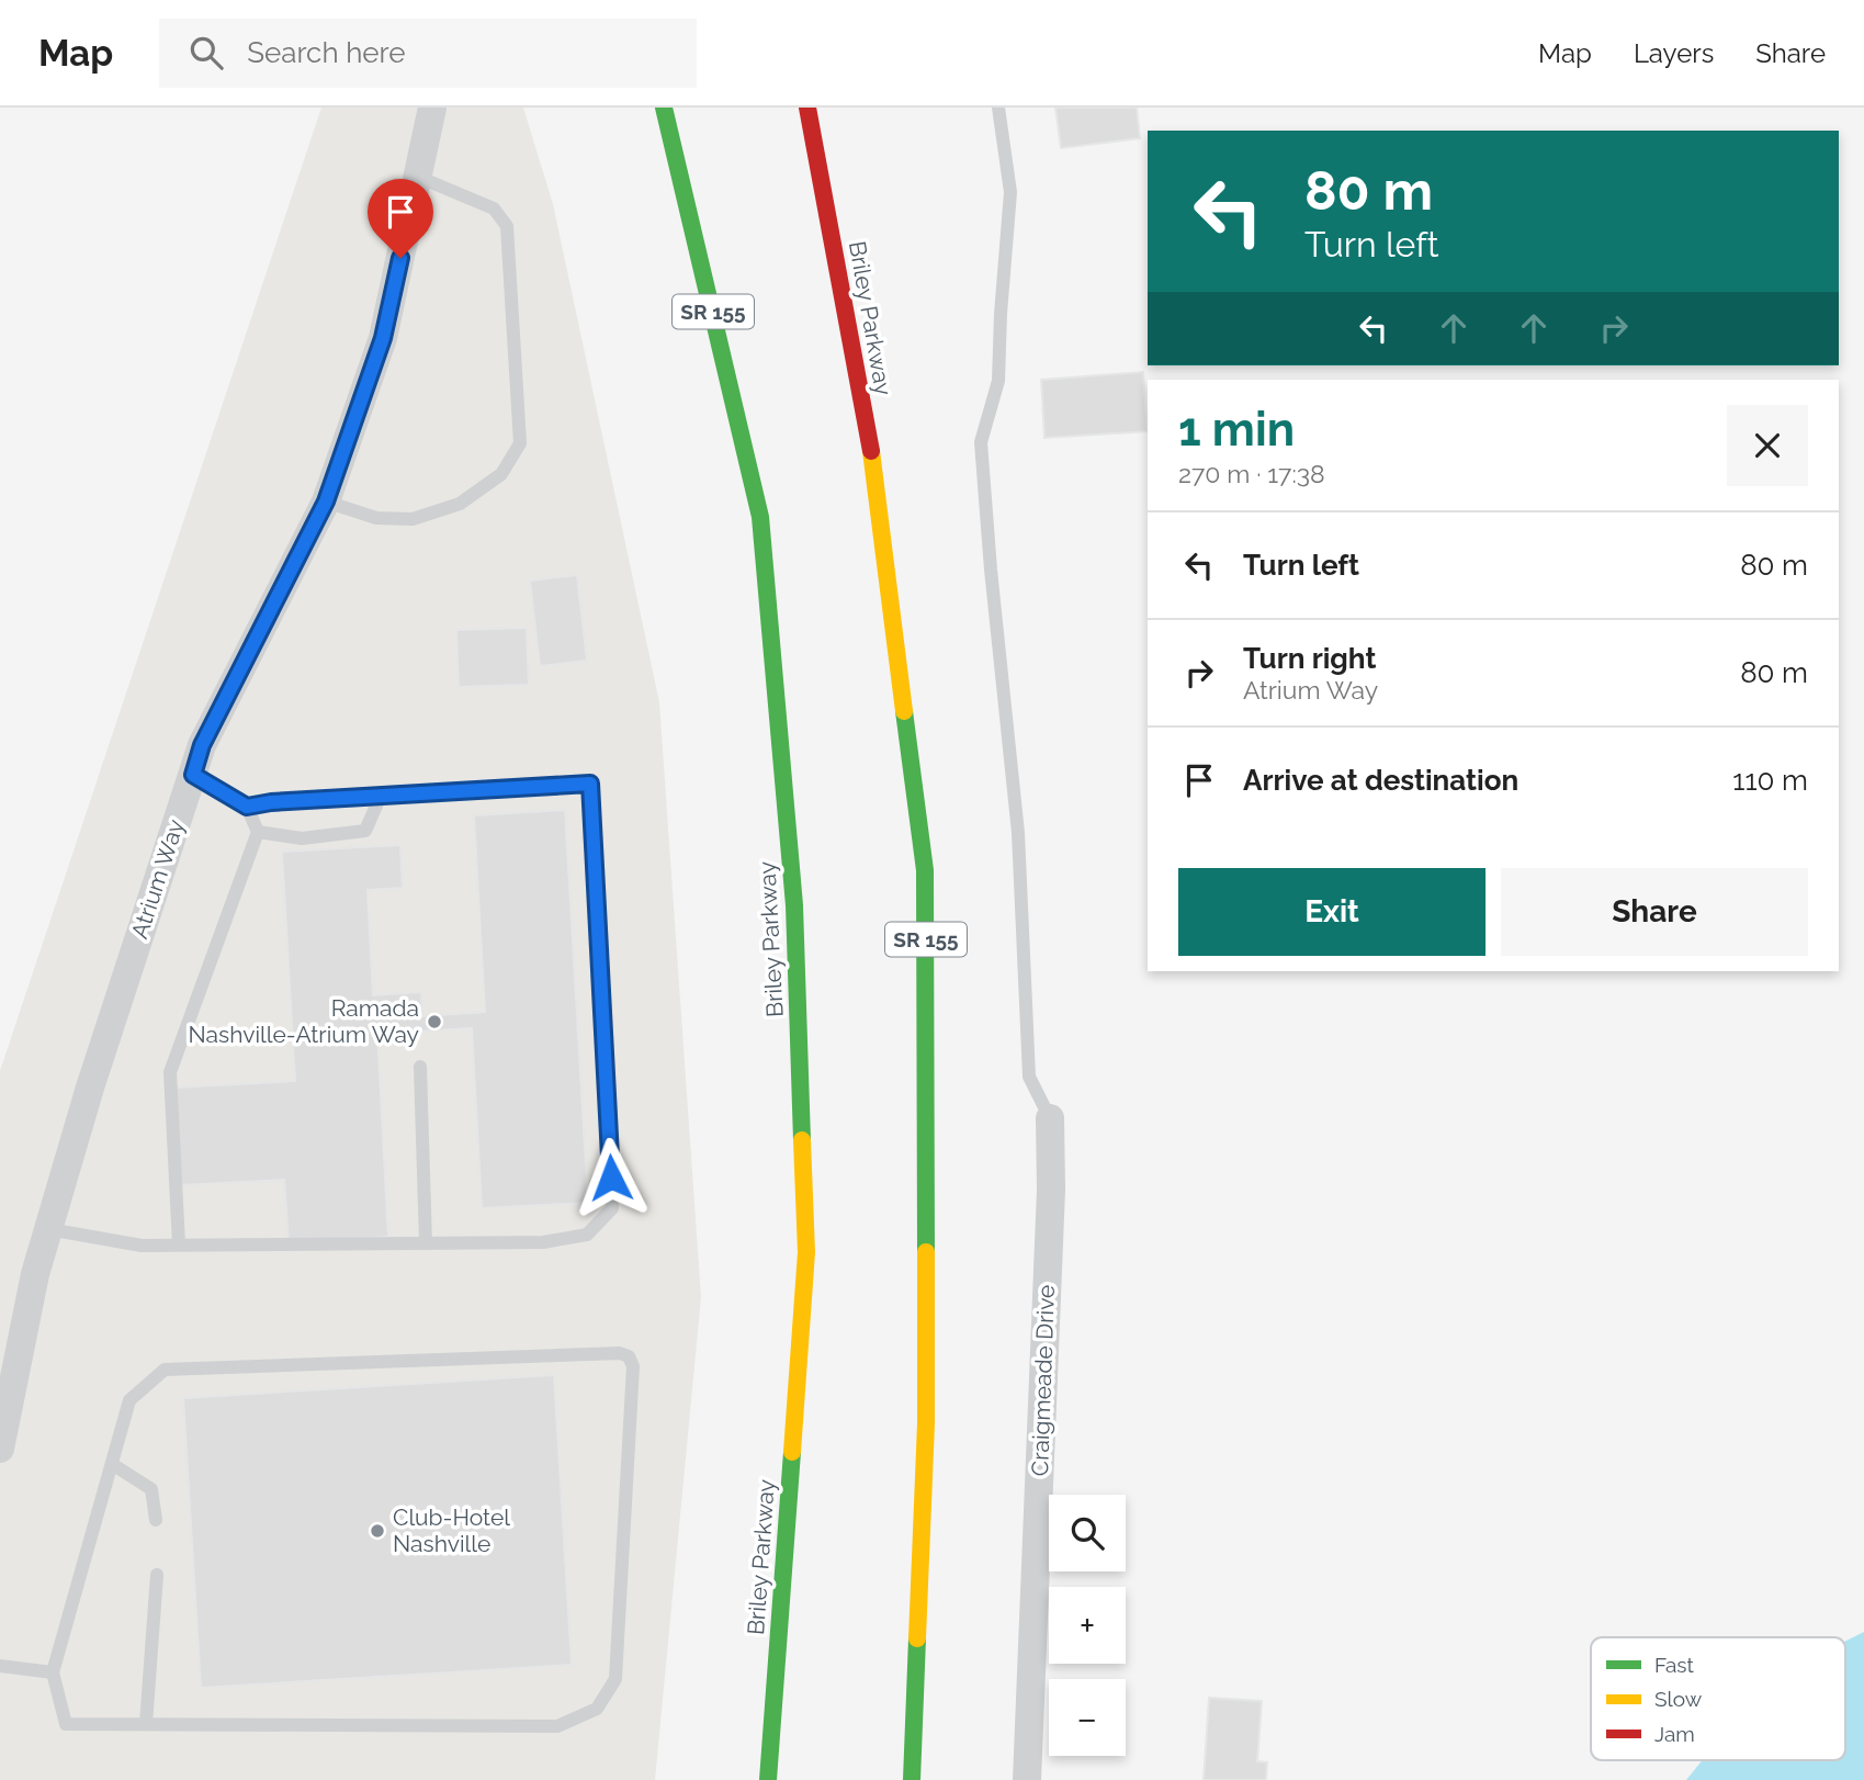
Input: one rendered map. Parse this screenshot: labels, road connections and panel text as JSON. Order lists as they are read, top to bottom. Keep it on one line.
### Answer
{"streets":{"highway":["SR 155","Briley Parkway"],"street":["Atrium Way","Craigmeade Drive"]},"places":["Ramada Nashville-Atrium Way","Club-Hotel Nashville"],"legend":["Fast","Slow","Jam"],"page":{"header":"Map","search":"Search here","nav":["Map","Layers","Share"],"turn":["80 m","Turn left"],"heading":["1 min","270 m · 17:38"],"list":[{"name":"Turn left","value":"80 m"},{"name":"Turn right","note":"Atrium Way","value":"80 m"},{"name":"Arrive at destination","value":"110 m"}],"buttons":["Exit","Share"],"map_buttons":["+","−"]}}
